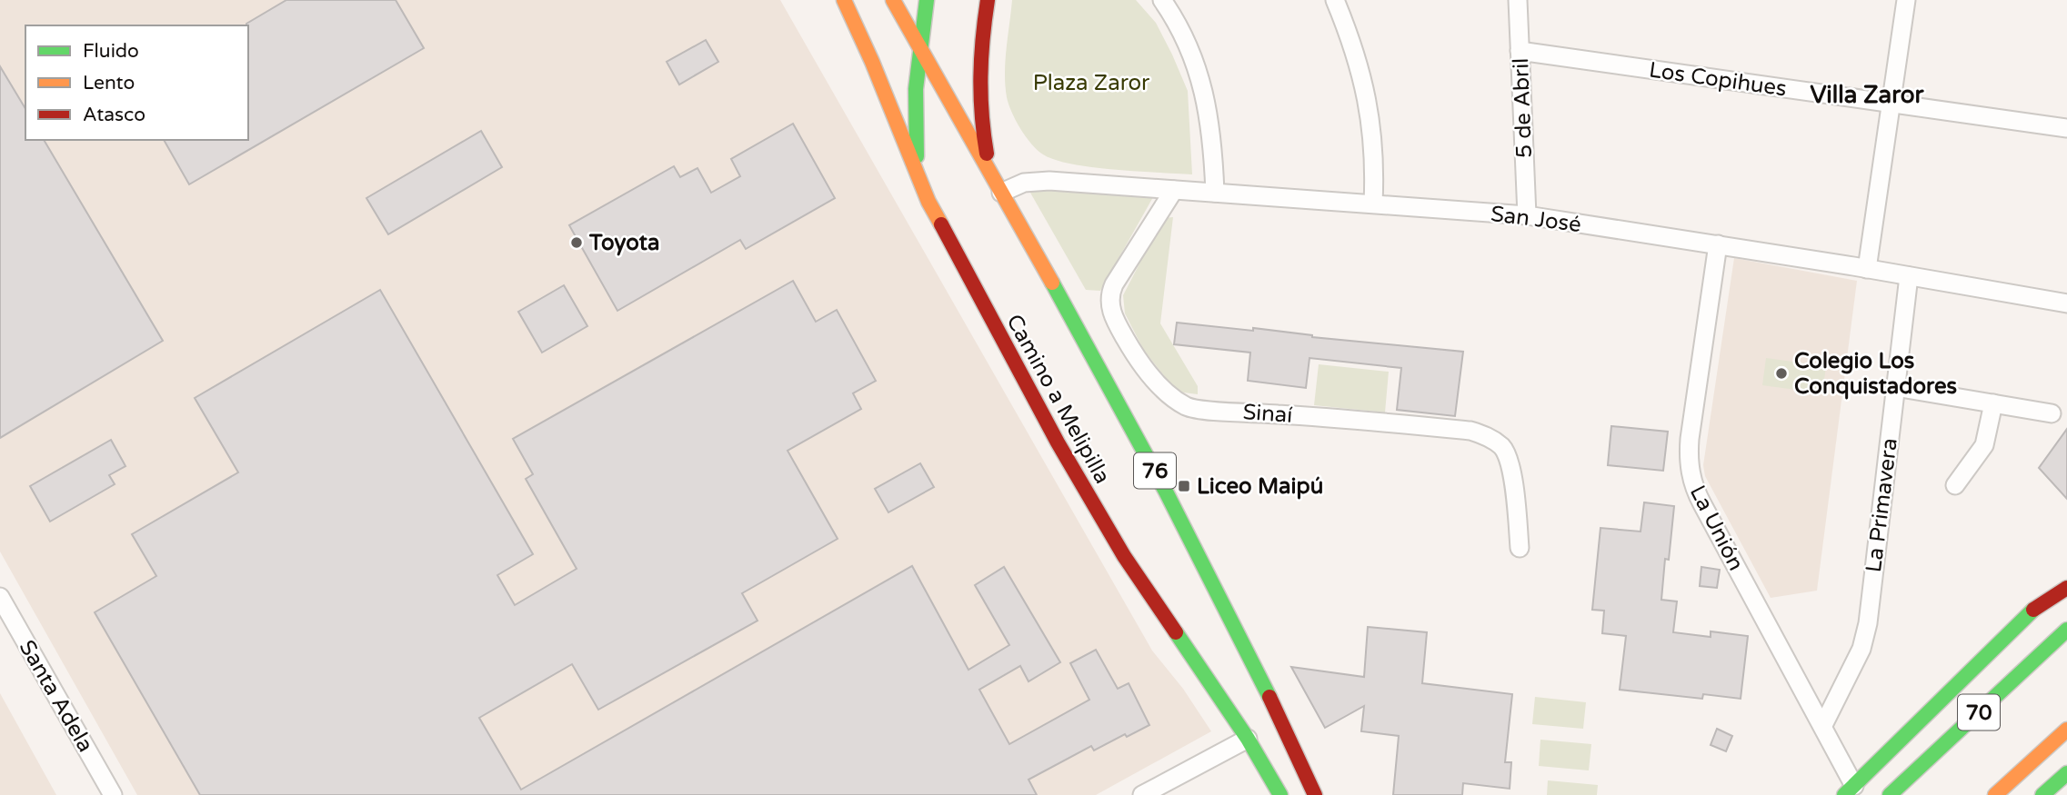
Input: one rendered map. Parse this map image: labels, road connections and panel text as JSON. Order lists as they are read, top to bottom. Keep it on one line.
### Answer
{"streets":{"main road":["Camino a Melipilla","76","70"],"street":["Los Copihues","5 de Abril","San José","Sinaí","La Primavera","La Unión","Santa Adela"]},"crossings":[["Los Copihues","5 de Abril"],["5 de Abril","San José"],["San José","Sinaí"],["San José","76"],["San José","La Primavera"],["San José","La Unión"],["La Primavera","La Unión"]],"districts":["Villa Zaror"],"parks":["Plaza Zaror"],"places":{"other":["Toyota","Colegio Los Conquistadores"],"transit":["Liceo Maipú"]},"legend":["Fluido","Lento","Atasco"]}
